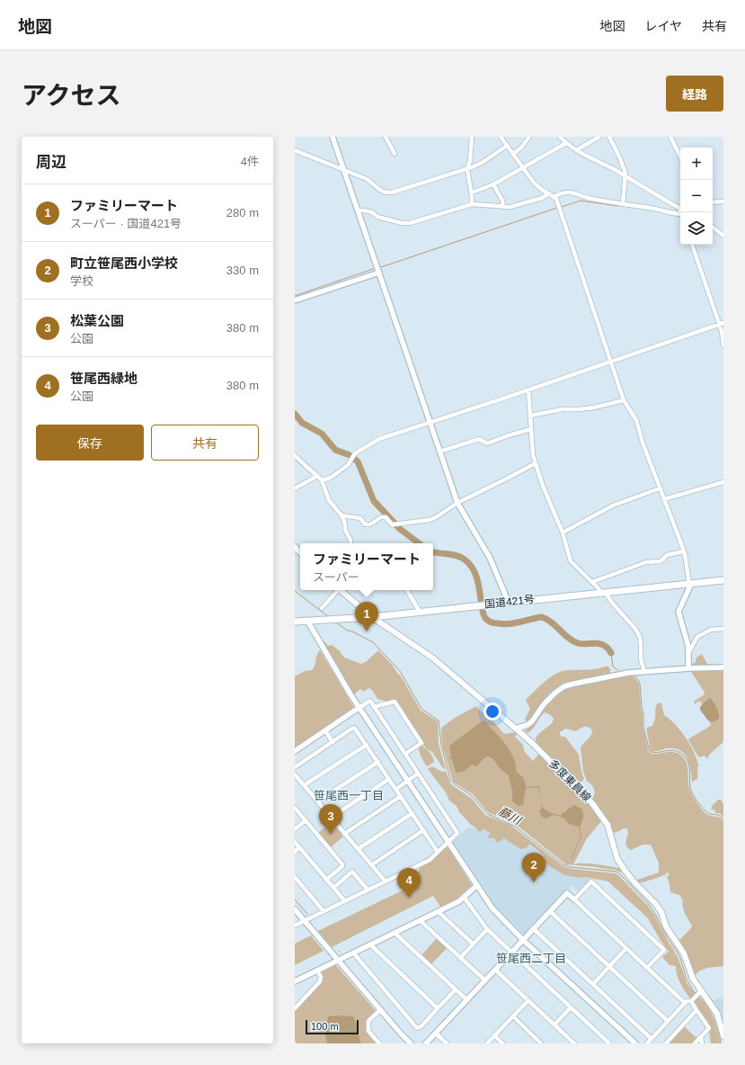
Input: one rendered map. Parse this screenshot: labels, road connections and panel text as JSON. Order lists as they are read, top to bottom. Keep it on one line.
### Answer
{"streets":{"highway":["国道421号"],"main road":["多度東員線"]},"crossings":[["国道421号","多度東員線"]],"districts":["笹尾西一丁目","笹尾西二丁目"],"water":["藤川"],"scale_bar":"100 m","page":{"header":"地図","nav":["地図","レイヤ","共有"],"title":"アクセス","buttons":["経路",["保存","共有"]],"heading":["周辺","4件"],"map_buttons":["+","−"],"list":[{"mark":"1","name":"ファミリーマート","note":"スーパー · 国道421号","value":"280 m"},{"mark":"2","name":"町立笹尾西小学校","note":"学校","value":"330 m"},{"mark":"3","name":"松葉公園","note":"公園","value":"380 m"},{"mark":"4","name":"笹尾西緑地","note":"公園","value":"380 m"}],"popup":["ファミリーマート","スーパー"],"pins":["1","3","2","4"],"scale":"100 m"}}
